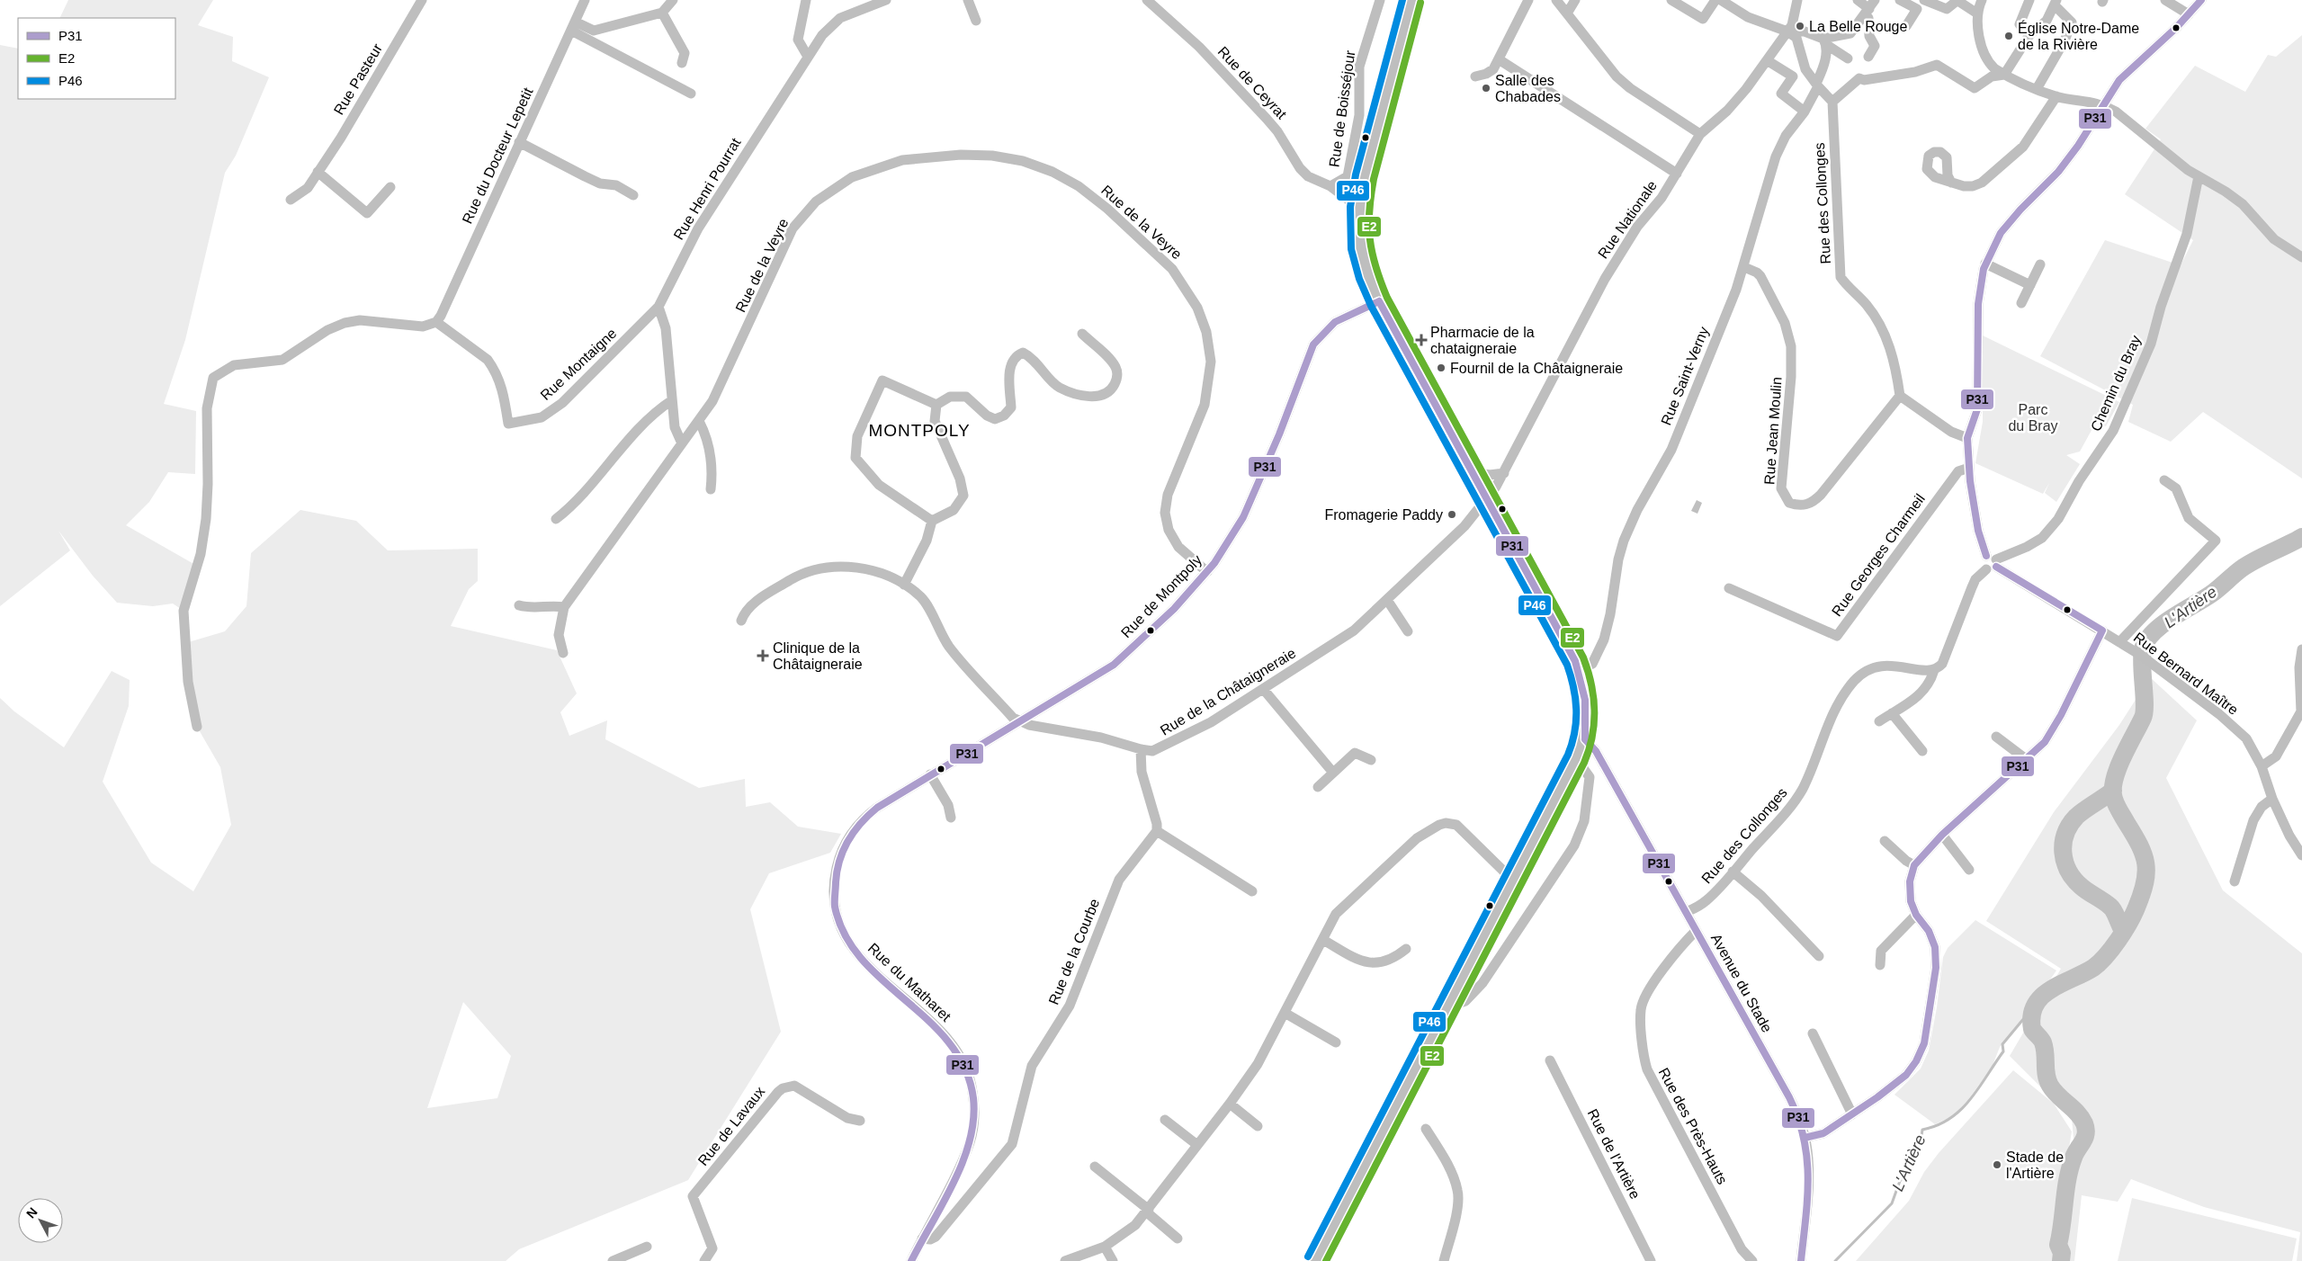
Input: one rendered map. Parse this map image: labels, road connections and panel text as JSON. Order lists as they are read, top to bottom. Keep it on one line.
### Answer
{"streets":{"street":["Rue Pasteur","Rue de Ceyrat","Rue de Boisséjour","Rue du Docteur Lepetit","Rue Henri Pourrat","Rue des Collonges","Rue Nationale","Rue de la Veyre","Rue Montaigne","Rue Saint-Verny","Chemin du Bray","Rue Jean Moulin","Rue Georges Charmeil","Rue de Montpoly","Rue Bernard Maître","Rue de la Châtaigneraie","Rue de la Courbe","Rue du Matharet","Avenue du Stade","Rue de Lavaux","Rue des Près-Hauts","Rue de l'Artière"]},"crossings":[["Rue de Ceyrat","Rue de Boisséjour"],["Rue du Docteur Lepetit","Rue Montaigne"],["Rue Henri Pourrat","Rue Montaigne"],["Rue des Collonges","Rue Jean Moulin"],["Rue des Collonges","Avenue du Stade"],["Rue Nationale","Rue de la Châtaigneraie"],["Rue de la Veyre","Rue de Montpoly"],["Rue Saint-Verny","Rue Jean Moulin"],["Chemin du Bray","Rue Bernard Maître"],["Rue de Montpoly","Rue de la Châtaigneraie"],["Rue de Montpoly","Rue du Matharet"],["Rue de la Châtaigneraie","Rue du Matharet"],["Rue de la Courbe","Rue du Matharet"],["Avenue du Stade","Rue des Près-Hauts"]],"districts":["MONTPOLY"],"water":["L'Artière"],"parks":["Parc du Bray"],"places":{"other":["La Belle Rouge","Église Notre-Dame de la Rivière","Salle des Chabades","Fournil de la Châtaigneraie","Fromagerie Paddy","Stade de l'Artière"],"health":["Pharmacie de la chataigneraie","Clinique de la Châtaigneraie"]},"lines":["transit line P31","transit line P46","transit line E2"],"legend":["P31","E2","P46"],"north":"top left"}
